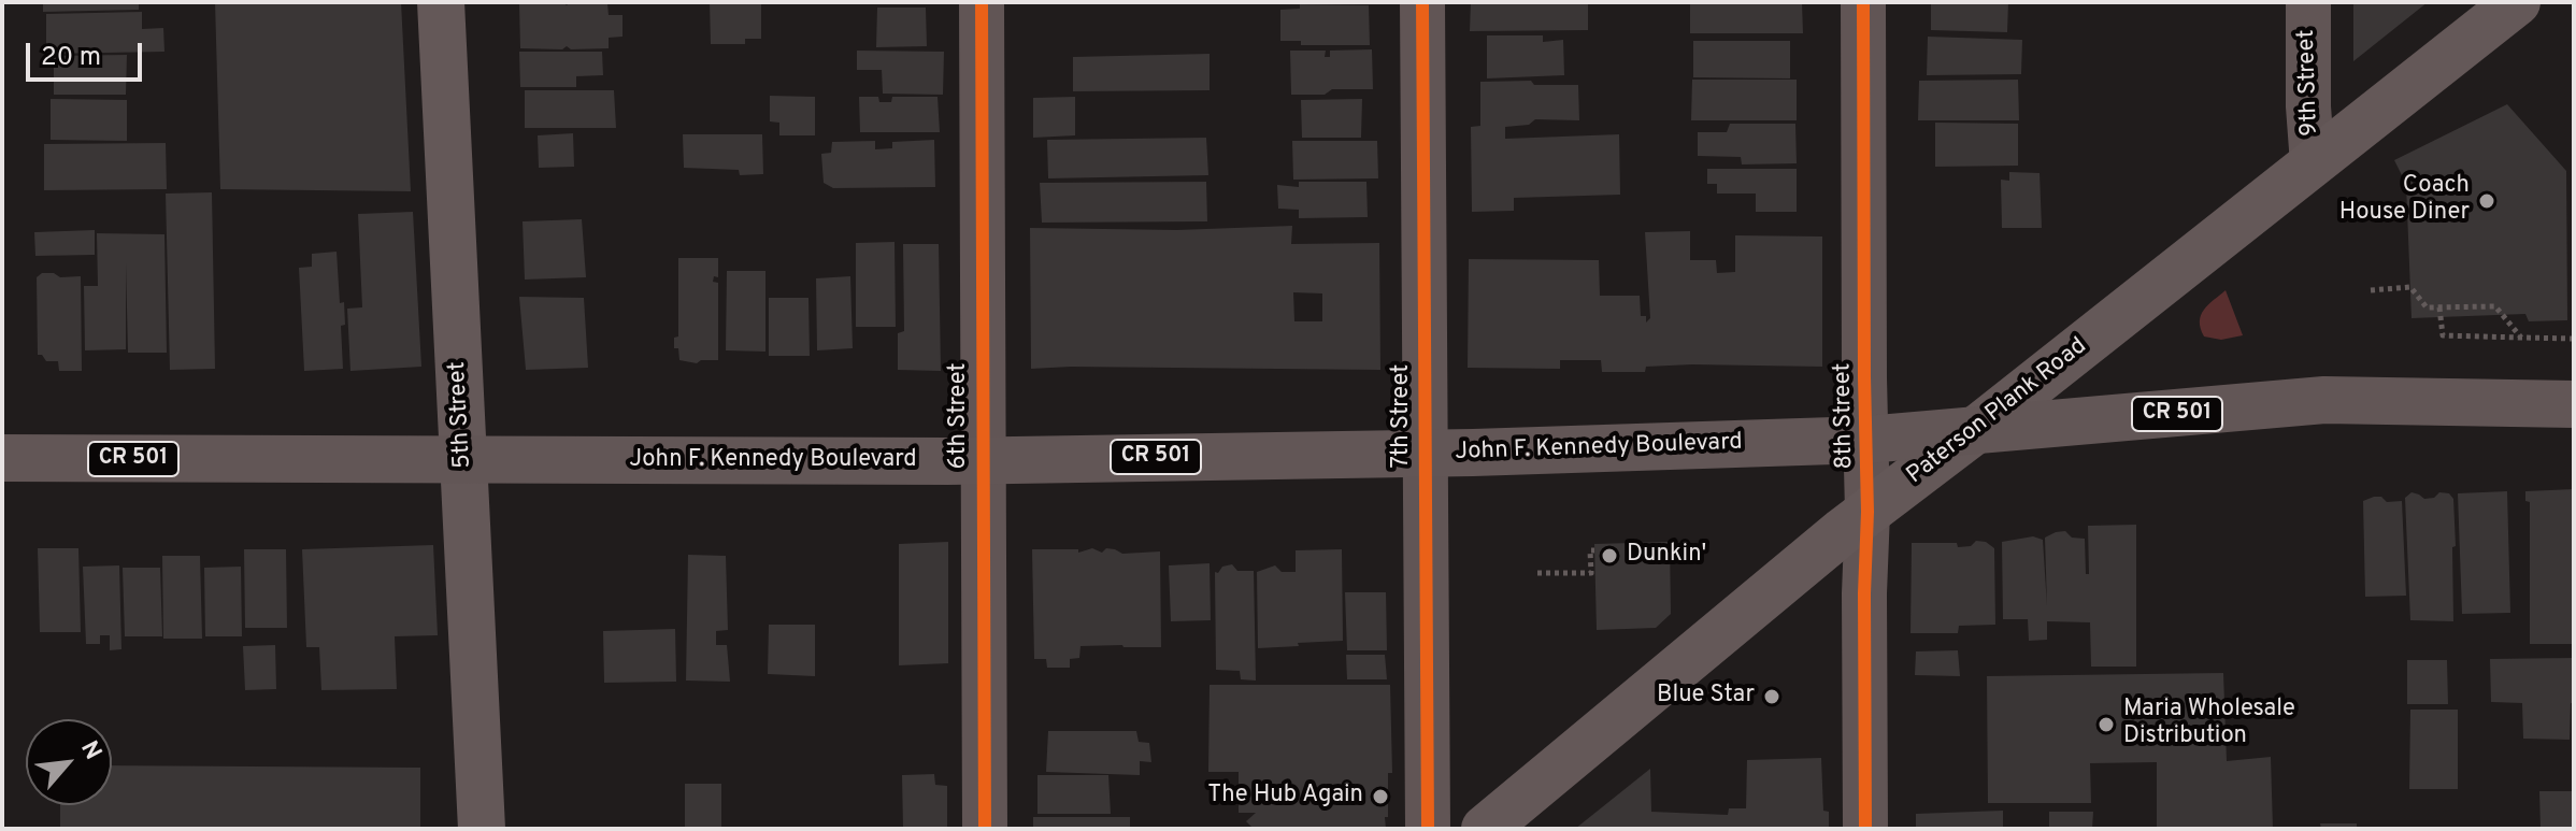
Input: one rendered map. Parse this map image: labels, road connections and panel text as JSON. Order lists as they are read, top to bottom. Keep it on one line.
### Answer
{"streets":{"main road":["Paterson Plank Road","CR 501","5th Street","John F. Kennedy Boulevard"],"street":["9th Street","6th Street","7th Street","8th Street"]},"crossings":[["9th Street","Paterson Plank Road"],["Paterson Plank Road","8th Street"],["Paterson Plank Road","John F. Kennedy Boulevard"],["5th Street","John F. Kennedy Boulevard"],["6th Street","John F. Kennedy Boulevard"],["7th Street","John F. Kennedy Boulevard"],["8th Street","John F. Kennedy Boulevard"]],"places":["Coach House Diner","Dunkin'","Blue Star","Maria Wholesale Distribution","The Hub Again"],"scale_bar":"20 m","north":"top right"}
